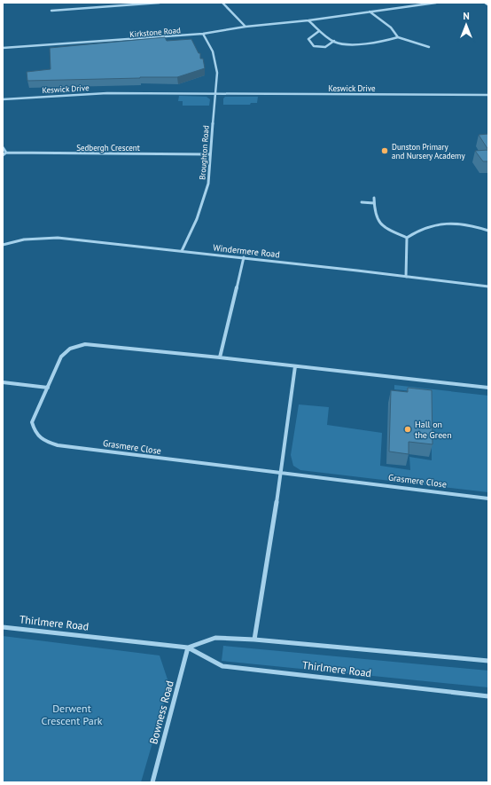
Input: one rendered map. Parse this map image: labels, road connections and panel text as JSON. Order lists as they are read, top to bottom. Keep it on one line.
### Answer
{"streets":{"street":["Kirkstone Road","Keswick Drive","Sedbergh Crescent","Broughton Road","Windermere Road","Grasmere Close","Thirlmere Road","Bowness Road"]},"crossings":[["Keswick Drive","Broughton Road"],["Sedbergh Crescent","Broughton Road"],["Broughton Road","Windermere Road"],["Thirlmere Road","Bowness Road"]],"parks":["Derwent Crescent Park"],"places":["Dunston Primary and Nursery Academy","Hall on the Green"],"north":"top"}
